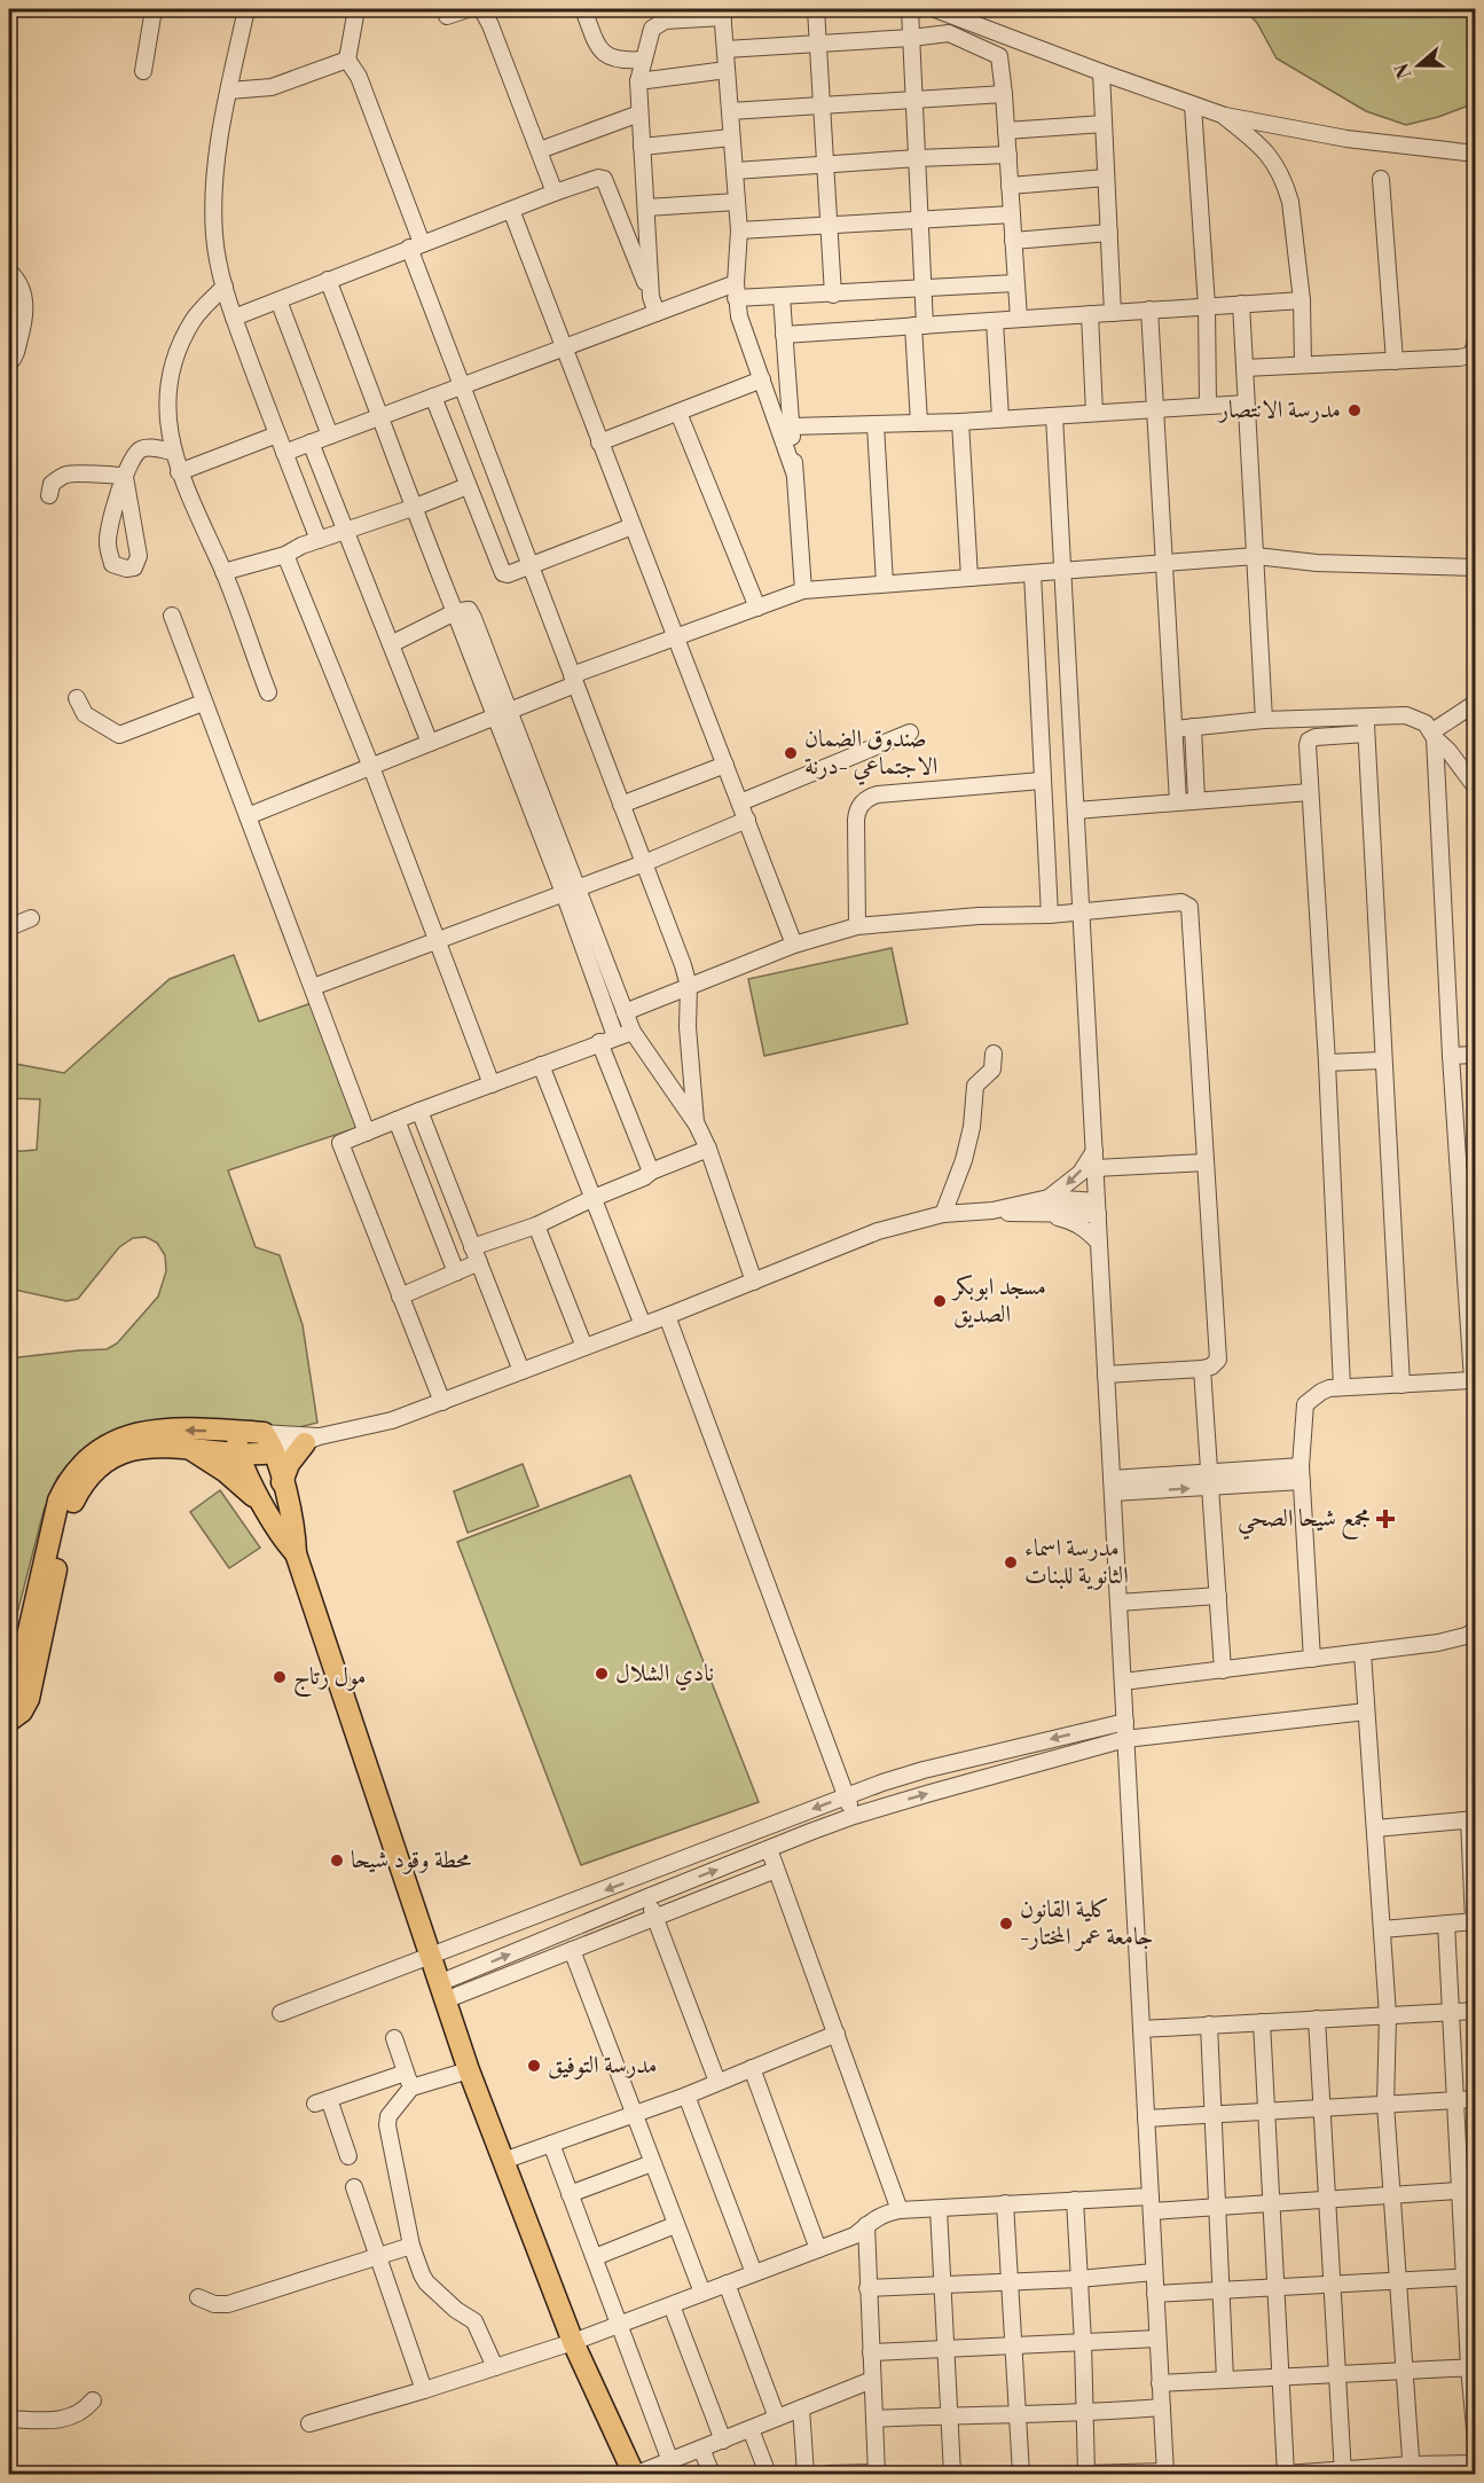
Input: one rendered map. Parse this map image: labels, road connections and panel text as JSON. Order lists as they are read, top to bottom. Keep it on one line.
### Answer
{"places":{"other":["مدرسة الانتصار","صندوق الضمان الاجتماعي -درنة","مسجد ابوبكر الصديق","مدرسة اسماء الثانوية للبنات","نادي الشلال","مول رتاج","محطة وقود شيحا","كلية القانون -جامعة عمر المختار","مدرسة التوفيق"],"health":["مجمع شيحا الصحي"]},"north":"left"}
